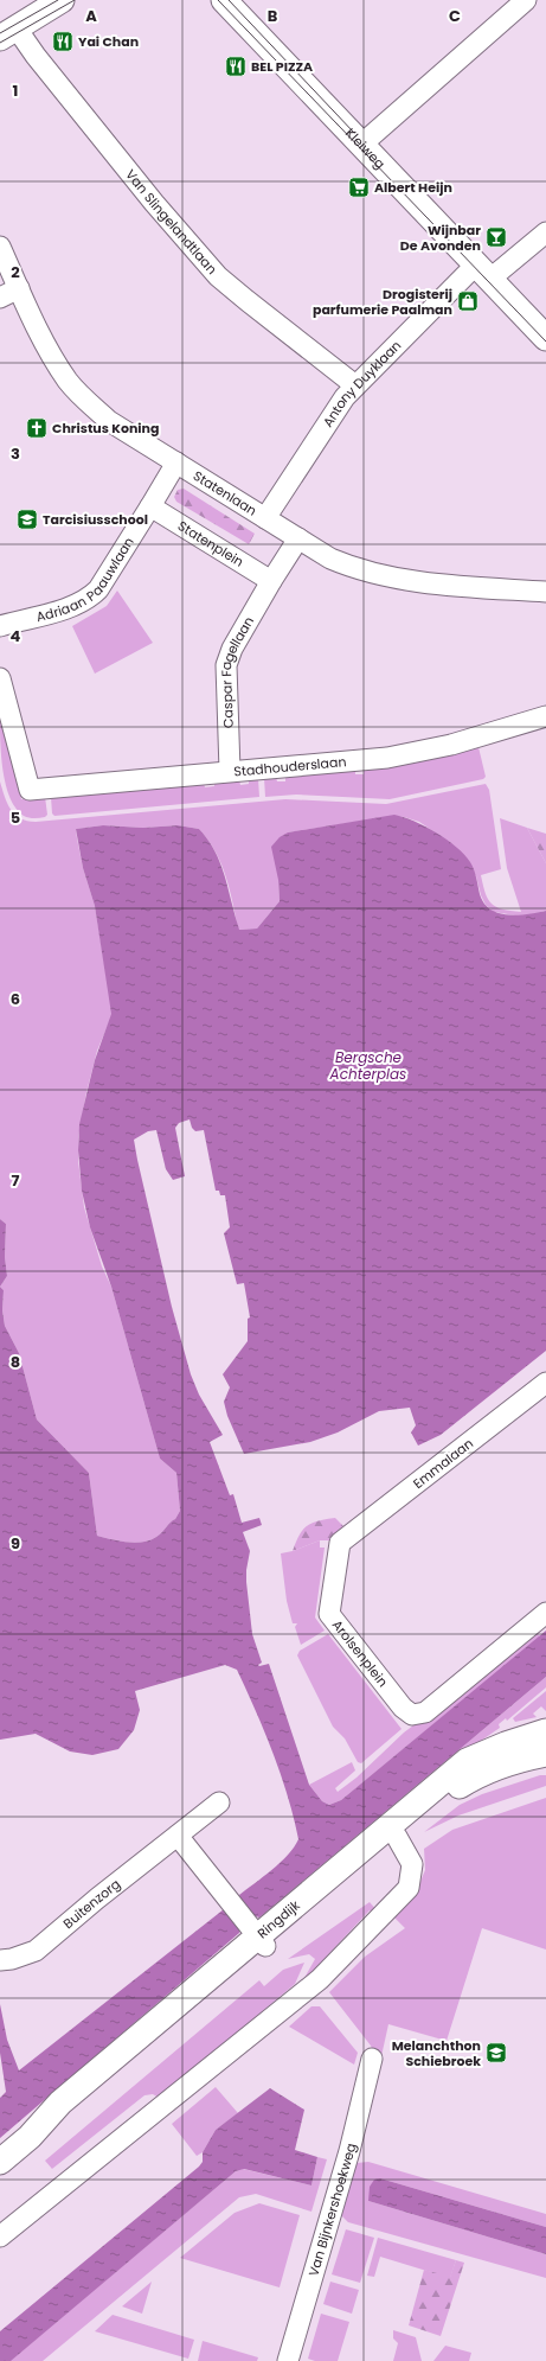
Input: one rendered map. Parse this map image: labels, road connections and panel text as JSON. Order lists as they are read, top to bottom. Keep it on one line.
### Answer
{"streets":{"street":["Kleiweg","Van Slingelandtlaan","Antony Duyklaan","Statenlaan","Statenplein","Adriaan Paauwlaan","Caspar Fagellaan","Stadhouderslaan","Emmalaan","Arolsenplein","Buitenzorg","Ringdijk","Van Bijnkershoekweg"]},"crossings":[["Kleiweg","Antony Duyklaan"],["Van Slingelandtlaan","Antony Duyklaan"],["Antony Duyklaan","Statenlaan"],["Statenplein","Adriaan Paauwlaan"],["Statenplein","Caspar Fagellaan"],["Caspar Fagellaan","Stadhouderslaan"],["Emmalaan","Arolsenplein"]],"water":["Bergsche Achterplas"],"places":{"restaurant":["Yai Chan","BEL PIZZA"],"supermarket":["Albert Heijn"],"bar":["Wijnbar De Avonden"],"shop":["Drogisterij parfumerie Paalman"],"church":["Christus Koning"],"school or university":["Tarcisiusschool","Melanchthon Schiebroek"]},"grid":{"columns":["A","B","C"],"rows":["1","2","3","4","5","6","7","8","9"]}}
